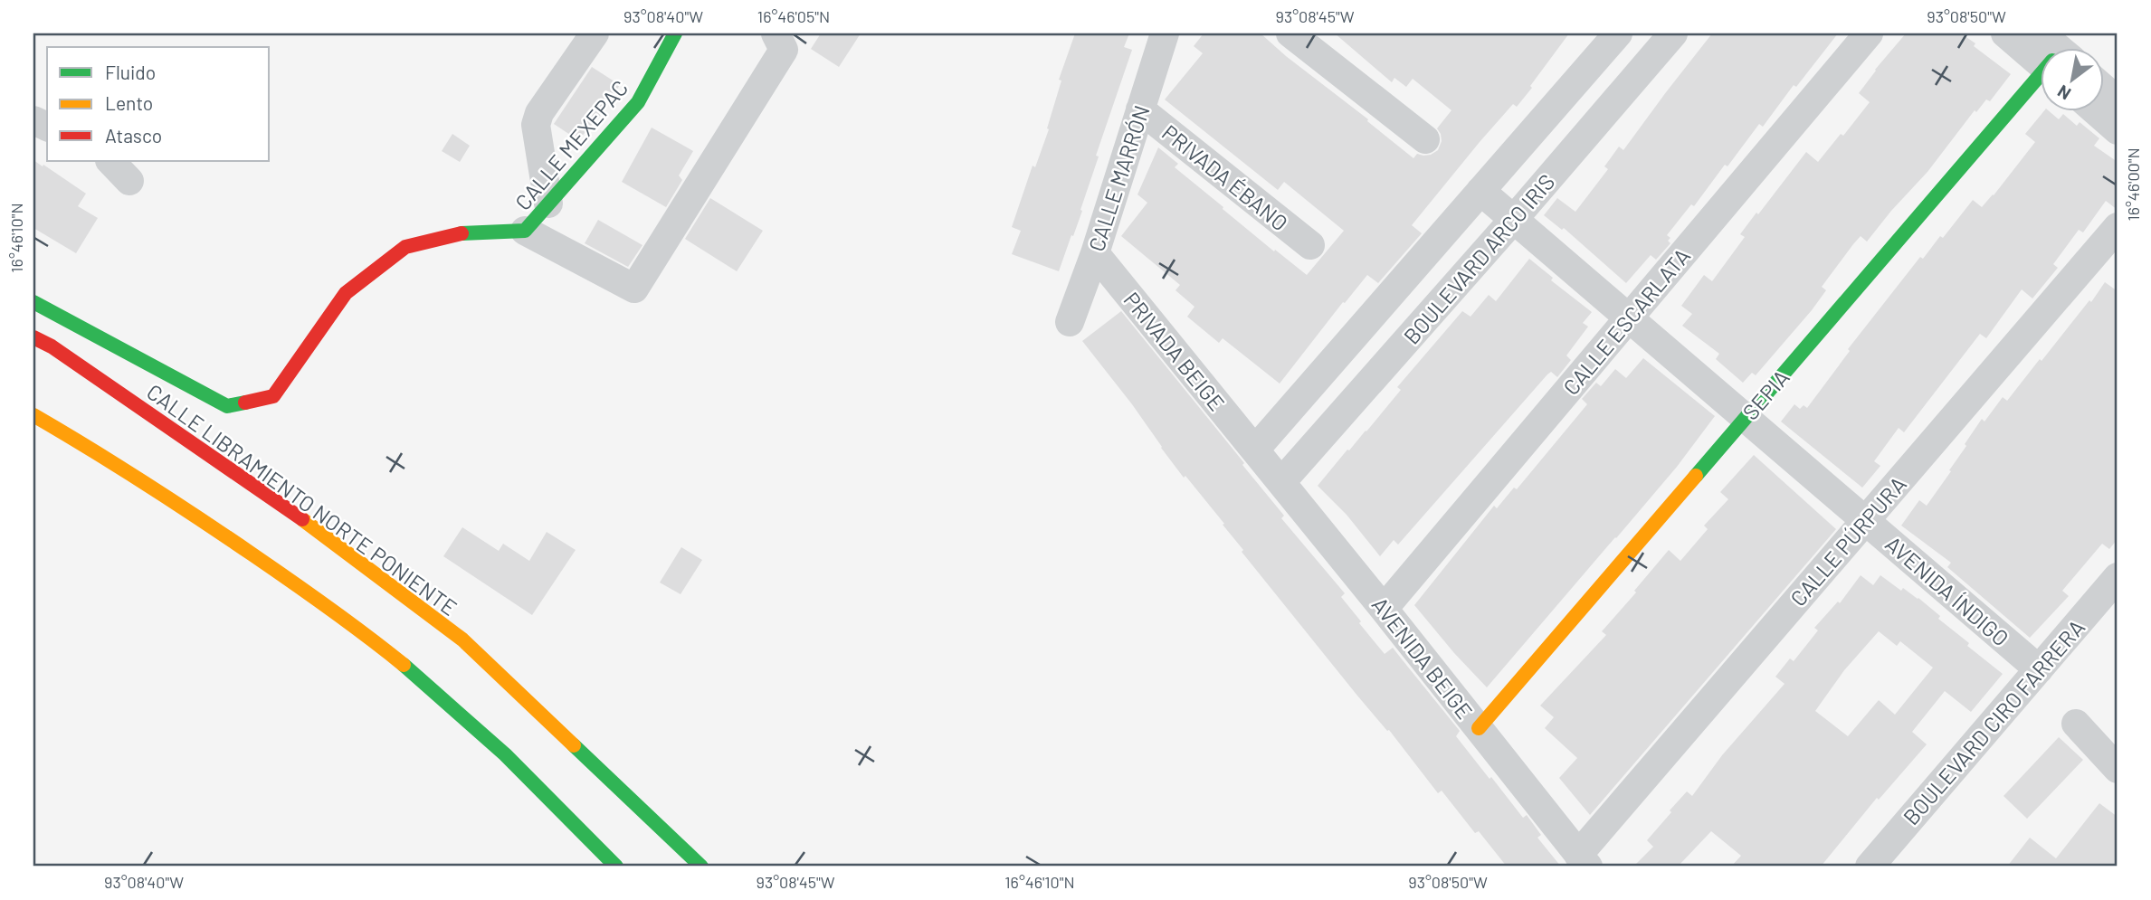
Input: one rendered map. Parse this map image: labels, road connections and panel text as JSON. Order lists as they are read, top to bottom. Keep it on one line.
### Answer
{"streets":{"main road":["CALLE MEXEPAC","SEPIA","CALLE LIBRAMIENTO NORTE PONIENTE"],"street":["PRIVADA ÉBANO","CALLE MARRÓN","BOULEVARD ARCO IRIS","CALLE ESCARLATA","PRIVADA BEIGE","CALLE PÚRPURA","AVENIDA ÍNDIGO","AVENIDA BEIGE","BOULEVARD CIRO FARRERA"]},"crossings":[["PRIVADA ÉBANO","CALLE MARRÓN"],["CALLE MARRÓN","PRIVADA BEIGE"],["BOULEVARD ARCO IRIS","PRIVADA BEIGE"],["BOULEVARD ARCO IRIS","AVENIDA ÍNDIGO"],["BOULEVARD ARCO IRIS","AVENIDA BEIGE"],["CALLE ESCARLATA","AVENIDA ÍNDIGO"],["CALLE ESCARLATA","AVENIDA BEIGE"],["PRIVADA BEIGE","AVENIDA BEIGE"],["SEPIA","AVENIDA ÍNDIGO"],["SEPIA","AVENIDA BEIGE"],["CALLE PÚRPURA","AVENIDA ÍNDIGO"],["CALLE PÚRPURA","AVENIDA BEIGE"],["AVENIDA ÍNDIGO","BOULEVARD CIRO FARRERA"]],"legend":["Fluido","Lento","Atasco"],"north":"bottom left","coordinates":["93°08'40\"W","16°46'05\"N","93°08'45\"W","93°08'50\"W","16°46'00\"N","16°46'10\"N"]}
